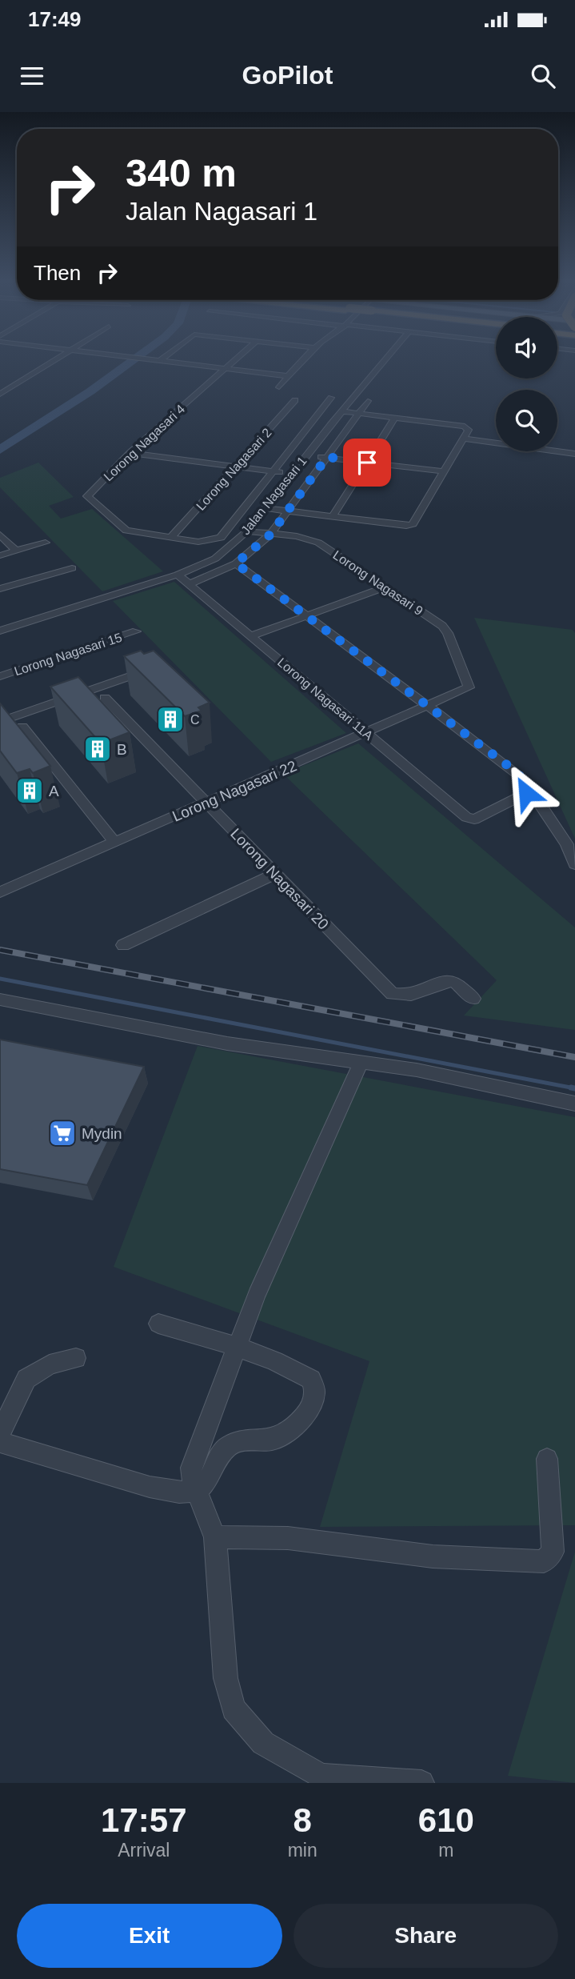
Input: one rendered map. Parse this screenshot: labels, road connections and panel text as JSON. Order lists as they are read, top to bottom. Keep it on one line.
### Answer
{"streets":{"street":["Lorong Nagasari 4","Lorong Nagasari 2","Jalan Nagasari 1","Lorong Nagasari 9","Lorong Nagasari 15","Lorong Nagasari 11A","Lorong Nagasari 22","Lorong Nagasari 20"]},"crossings":[["Lorong Nagasari 4","Lorong Nagasari 2"],["Jalan Nagasari 1","Lorong Nagasari 9"],["Jalan Nagasari 1","Lorong Nagasari 11A"],["Lorong Nagasari 9","Lorong Nagasari 22"],["Lorong Nagasari 11A","Lorong Nagasari 22"],["Lorong Nagasari 22","Lorong Nagasari 20"]],"places":{"building":["C","B","A"],"supermarket":["Mydin"]},"page":{"status":"17:49","header":"GoPilot","turn":["340 m","Jalan Nagasari 1"],"then":"Then","eta":["17:57","Arrival","8","min","610","m"],"buttons":["Exit","Share"]}}
